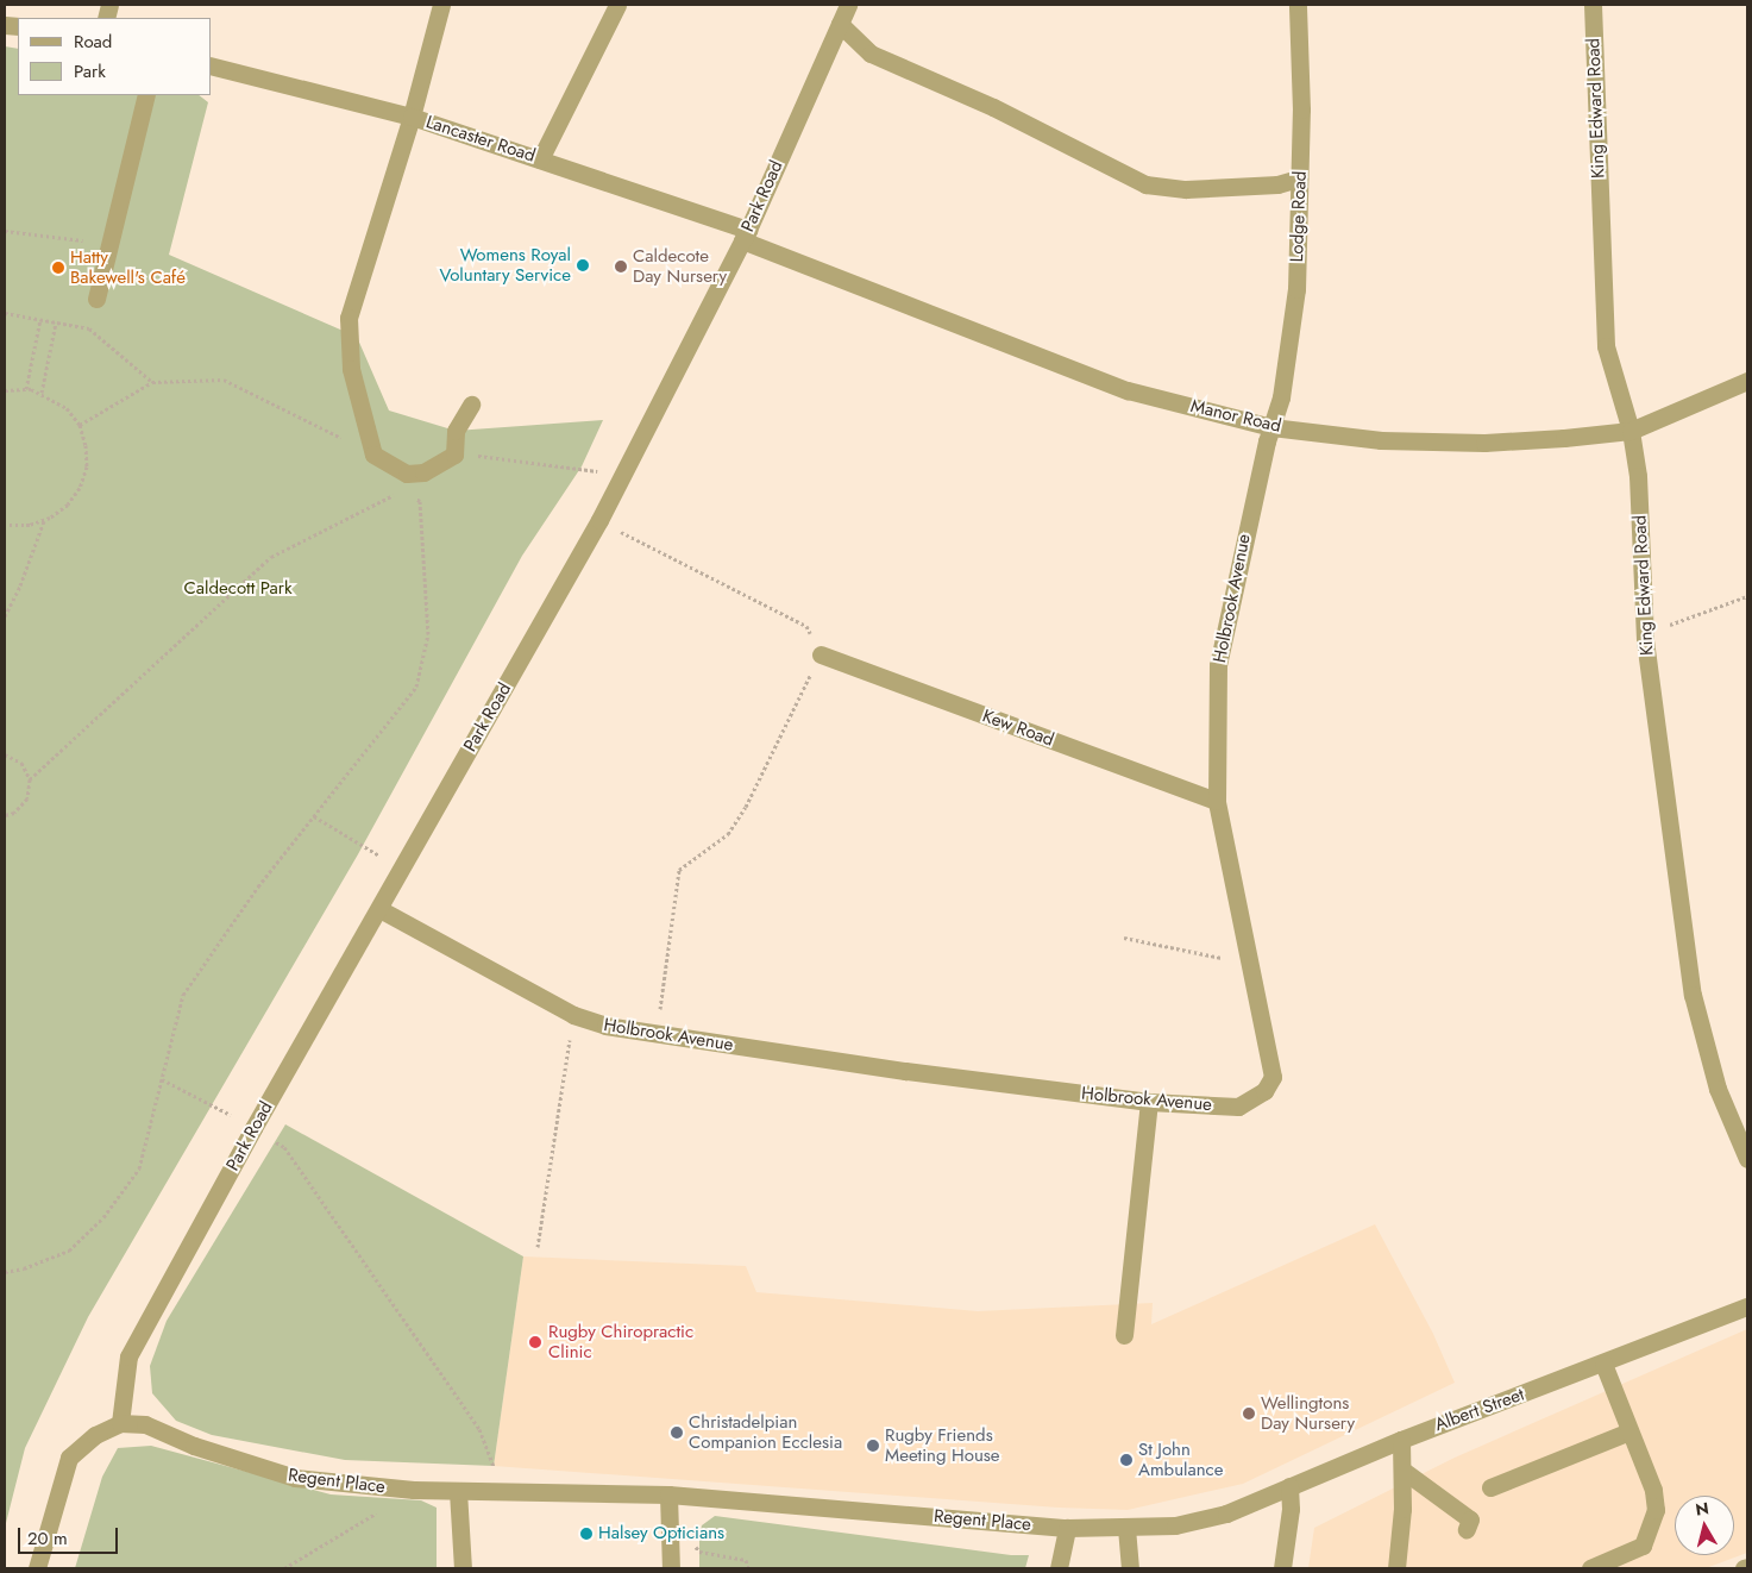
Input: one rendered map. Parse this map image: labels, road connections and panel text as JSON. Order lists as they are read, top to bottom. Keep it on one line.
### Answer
{"streets":{"street":["King Edward Road","Lancaster Road","Park Road","Lodge Road","Manor Road","Holbrook Avenue","Kew Road","Albert Street","Regent Place"]},"crossings":[["King Edward Road","Manor Road"],["Lancaster Road","Park Road"],["Lancaster Road","Manor Road"],["Park Road","Manor Road"],["Park Road","Holbrook Avenue"],["Park Road","Regent Place"],["Lodge Road","Manor Road"],["Lodge Road","Holbrook Avenue"],["Manor Road","Holbrook Avenue"],["Holbrook Avenue","Kew Road"],["Albert Street","Regent Place"]],"parks":["Caldecott Park"],"places":["Womens Royal Voluntary Service","Caldecote Day Nursery","Hatty Bakewell's Café","Rugby Chiropractic Clinic","Wellingtons Day Nursery","Christadelpian Companion Ecclesia","Rugby Friends Meeting House","St John Ambulance","Halsey Opticians"],"legend":["Road","Park"],"scale_bar":"20 m","north":"top"}
